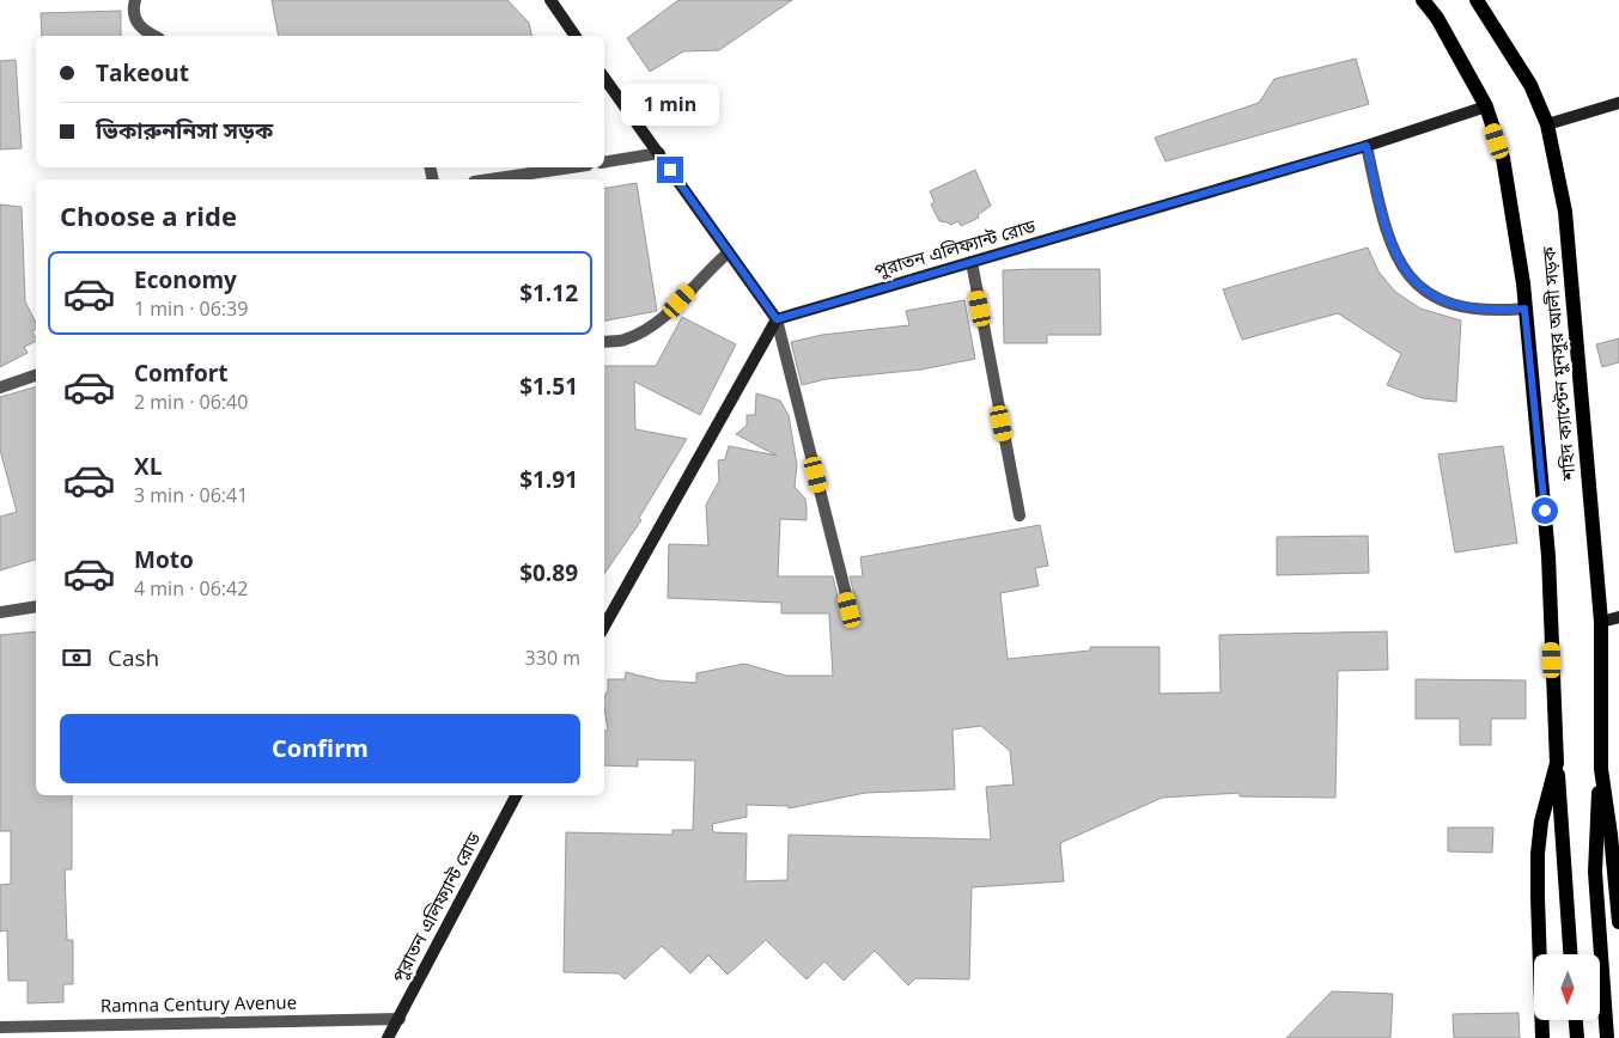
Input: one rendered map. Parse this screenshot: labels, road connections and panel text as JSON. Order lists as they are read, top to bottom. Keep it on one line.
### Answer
{"streets":{"main road":["শহিদ ক্যাপ্টেন মুনসুর আলী সড়ক"],"street":["পুরাতন এলিফ্যান্ট রোড","Ramna Century Avenue"]},"crossings":[["পুরাতন এলিফ্যান্ট রোড","শহিদ ক্যাপ্টেন মুনসুর আলী সড়ক"],["পুরাতন এলিফ্যান্ট রোড","Ramna Century Avenue"]],"north":"bottom","page":{"banner":["Takeout","ভিকারুননিসা সড়ক"],"bubble":"1 min","heading":"Choose a ride","list":[{"name":"Economy","note":"1 min · 06:39","value":"$1.12"},{"name":"Comfort","note":"2 min · 06:40","value":"$1.51"},{"name":"XL","note":"3 min · 06:41","value":"$1.91"},{"name":"Moto","note":"4 min · 06:42","value":"$0.89"}],"pay":["Cash","330 m"],"buttons":"Confirm"}}
